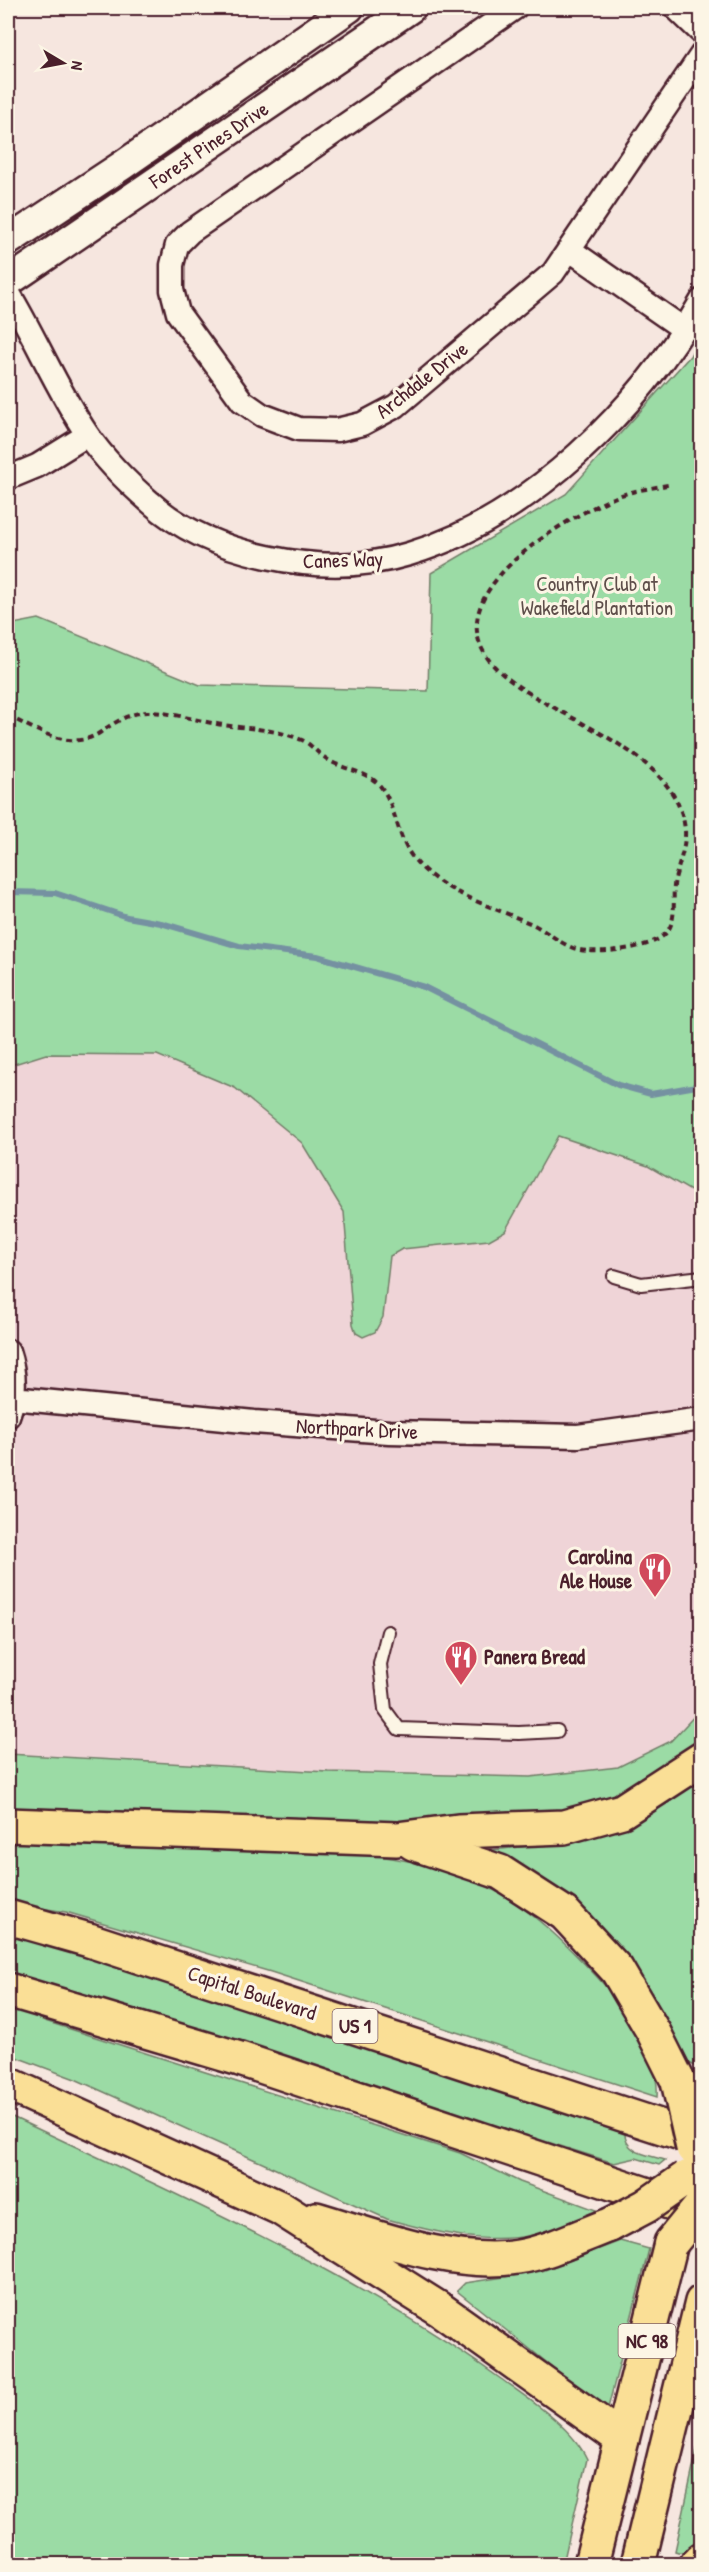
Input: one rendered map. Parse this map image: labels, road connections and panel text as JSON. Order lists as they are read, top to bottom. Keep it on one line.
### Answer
{"streets":{"highway":["Capital Boulevard","US 1","NC 98"],"street":["Forest Pines Drive","Archdale Drive","Canes Way","Northpark Drive"]},"crossings":[["Capital Boulevard","NC 98"]],"parks":["Country Club at Wakefield Plantation"],"places":{"restaurant":["Carolina Ale House","Panera Bread"]},"north":"right"}
